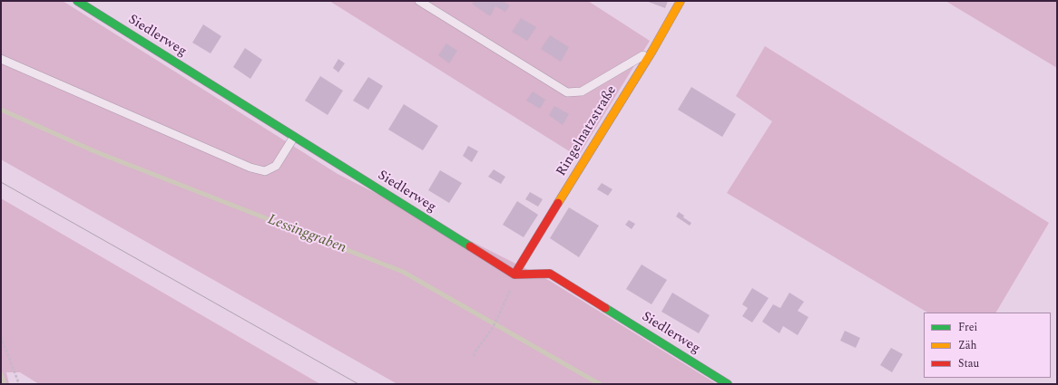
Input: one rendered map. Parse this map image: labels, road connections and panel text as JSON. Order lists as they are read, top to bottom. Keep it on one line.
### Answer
{"streets":{"street":["Siedlerweg","Ringelnatzstraße"]},"crossings":[["Siedlerweg","Ringelnatzstraße"]],"water":["Lessinggraben"],"legend":["Frei","Zäh","Stau"]}
